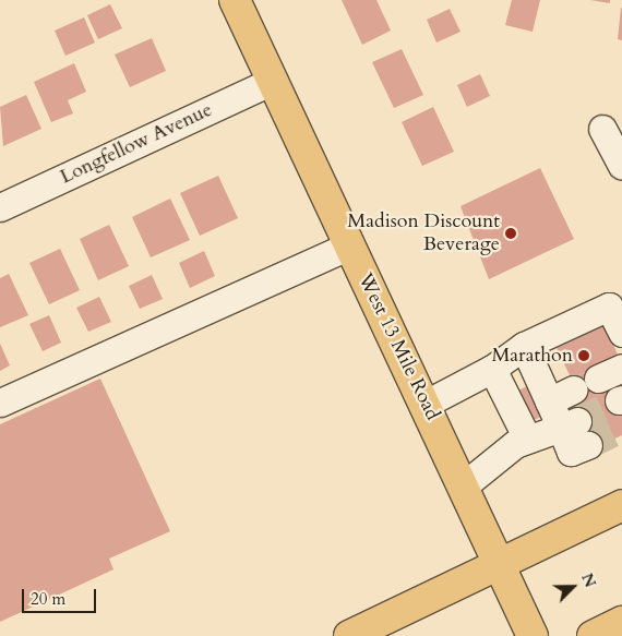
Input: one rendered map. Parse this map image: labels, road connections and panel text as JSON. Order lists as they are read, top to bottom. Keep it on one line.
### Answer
{"streets":{"main road":["West 13 Mile Road"],"street":["Longfellow Avenue"]},"crossings":[["Longfellow Avenue","West 13 Mile Road"]],"places":["Madison Discount Beverage","Marathon"],"scale_bar":"20 m","north":"top right"}
